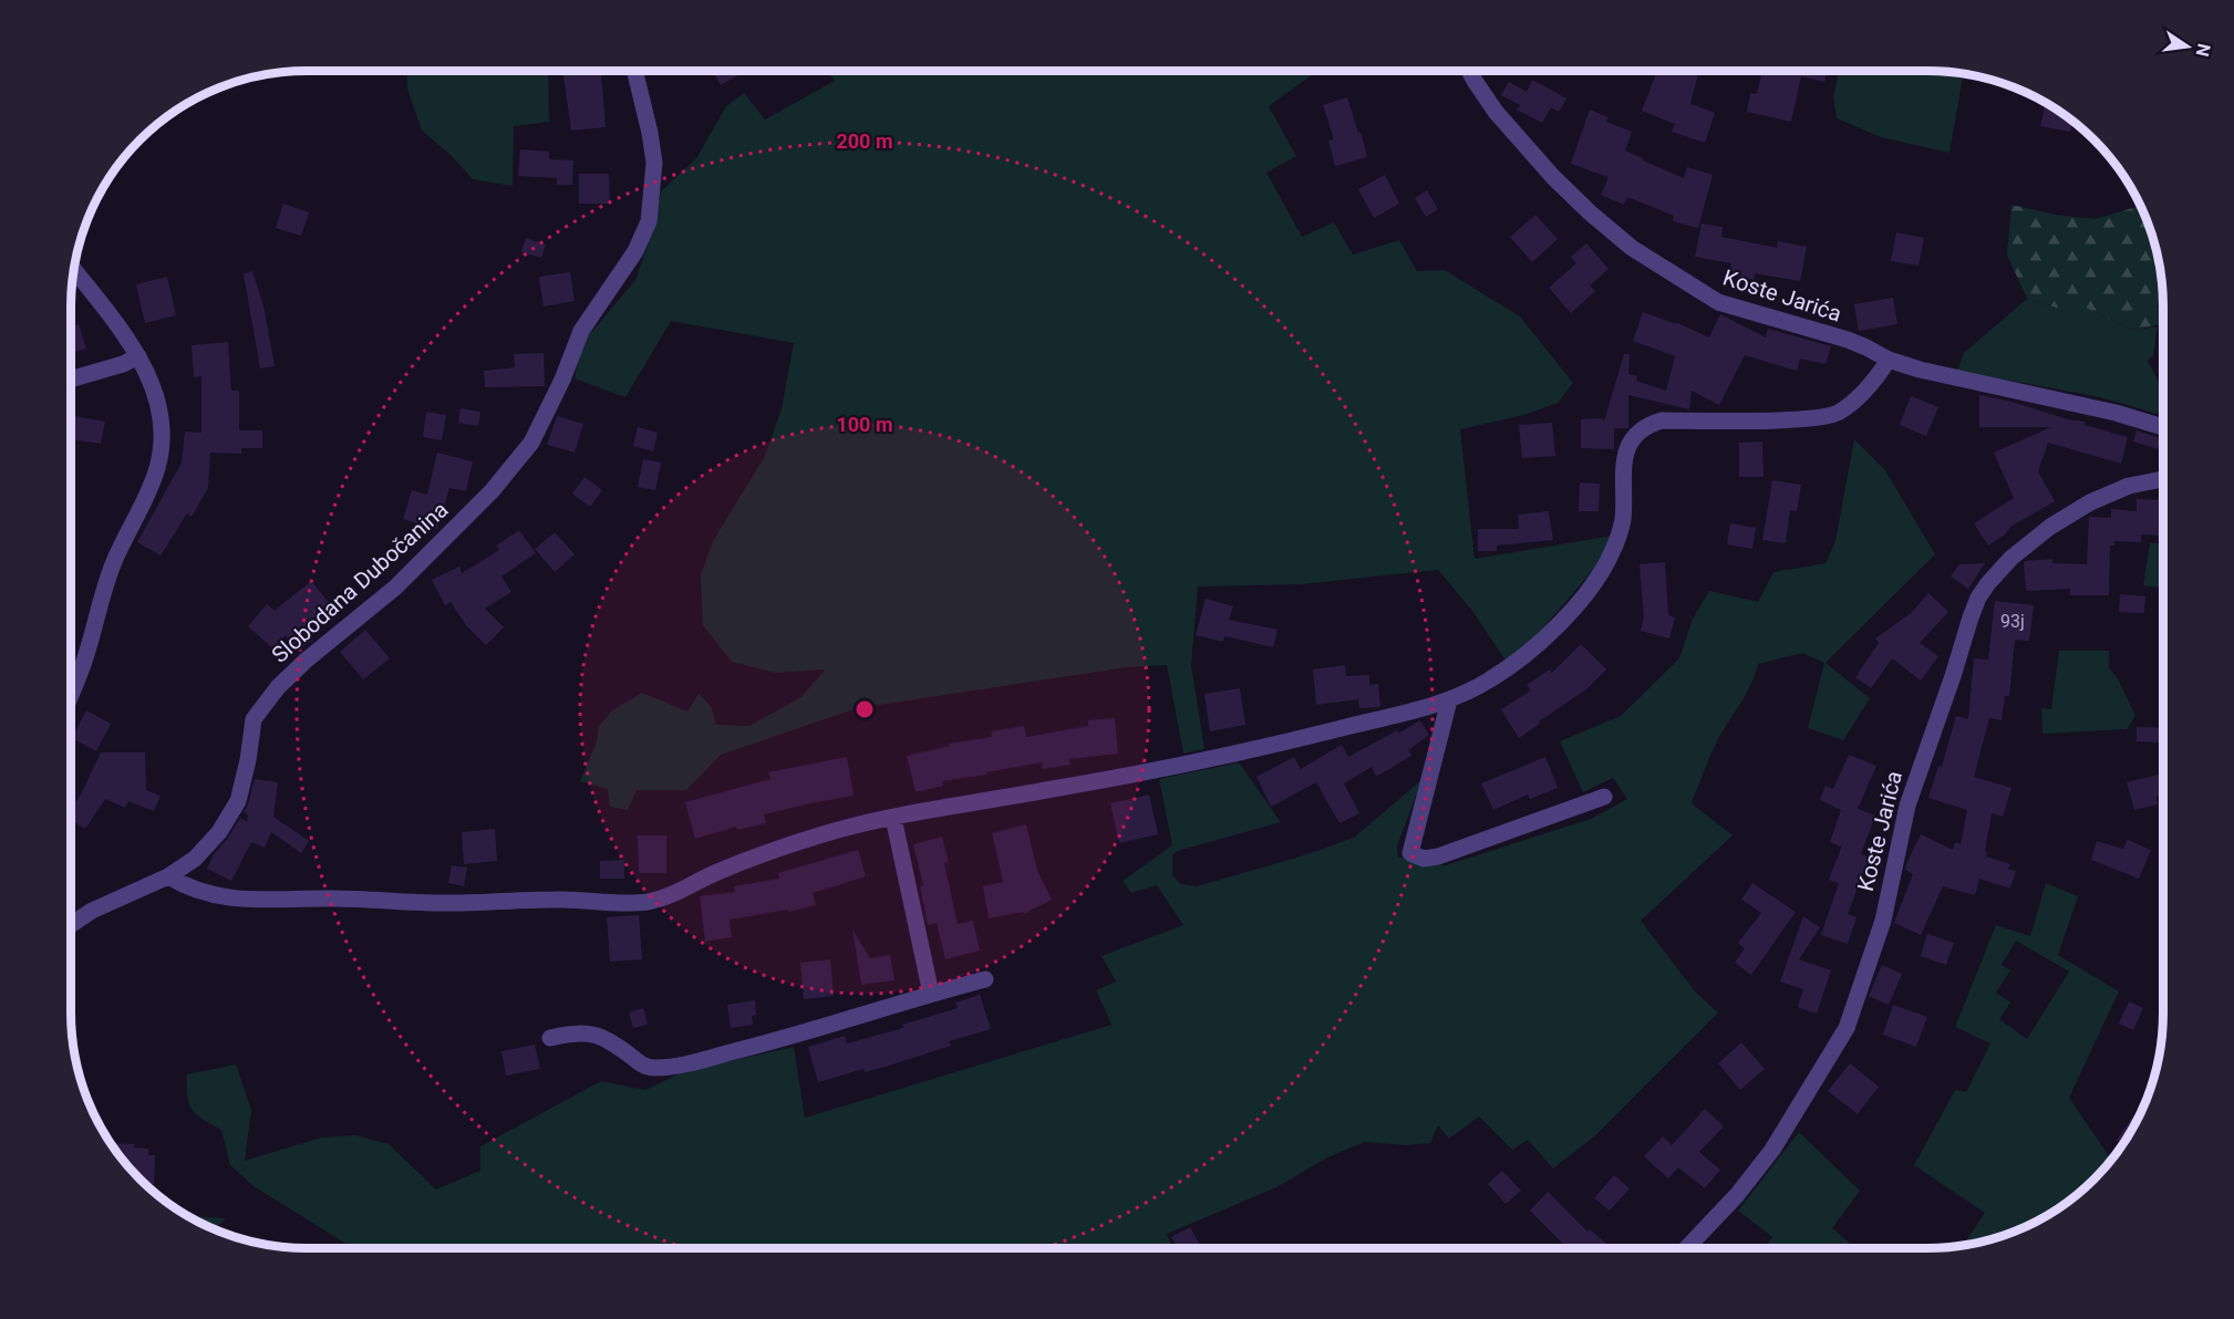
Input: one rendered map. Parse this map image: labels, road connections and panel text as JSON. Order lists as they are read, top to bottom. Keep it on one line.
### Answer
{"streets":{"street":["Koste Jarića","Slobodana Dubočanina"]},"house_numbers":["93j"],"north":"right","rings":["200 m","100 m"]}
